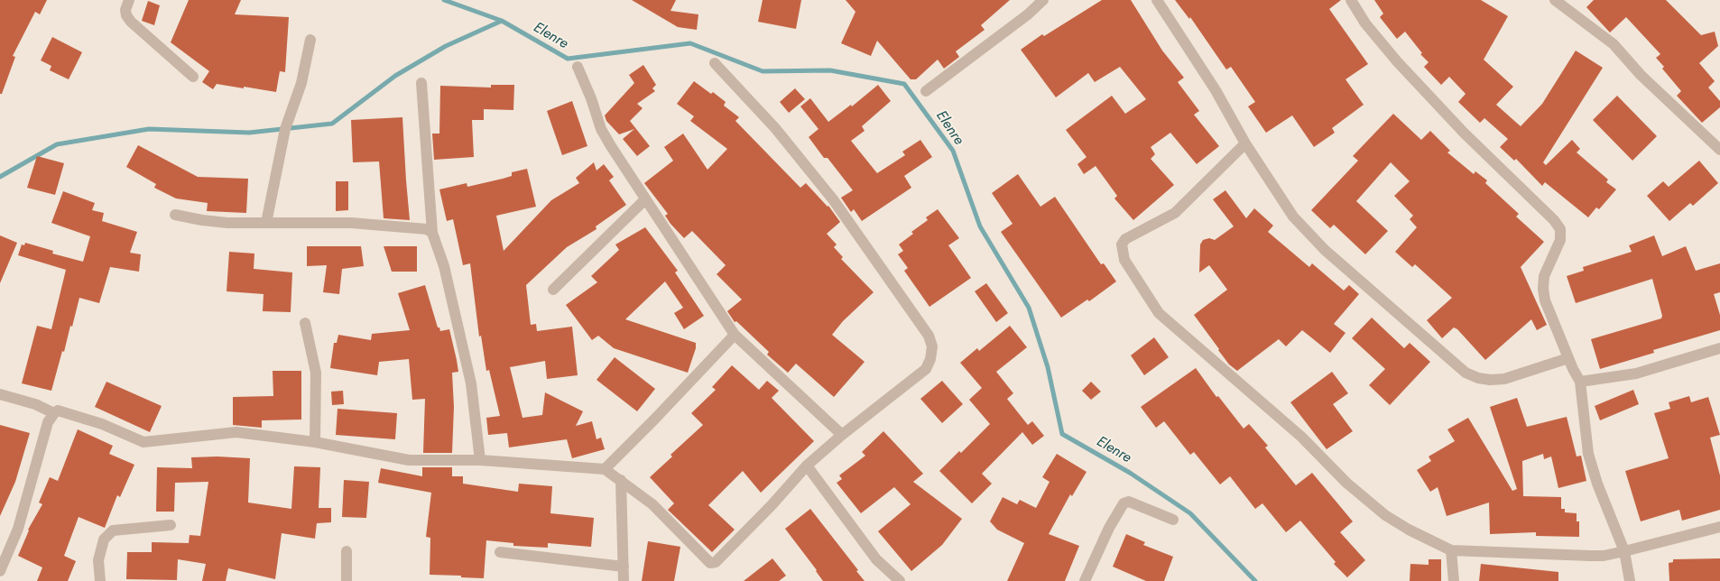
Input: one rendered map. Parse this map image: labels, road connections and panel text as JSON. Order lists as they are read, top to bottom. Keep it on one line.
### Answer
{"water":["Elenre"]}
